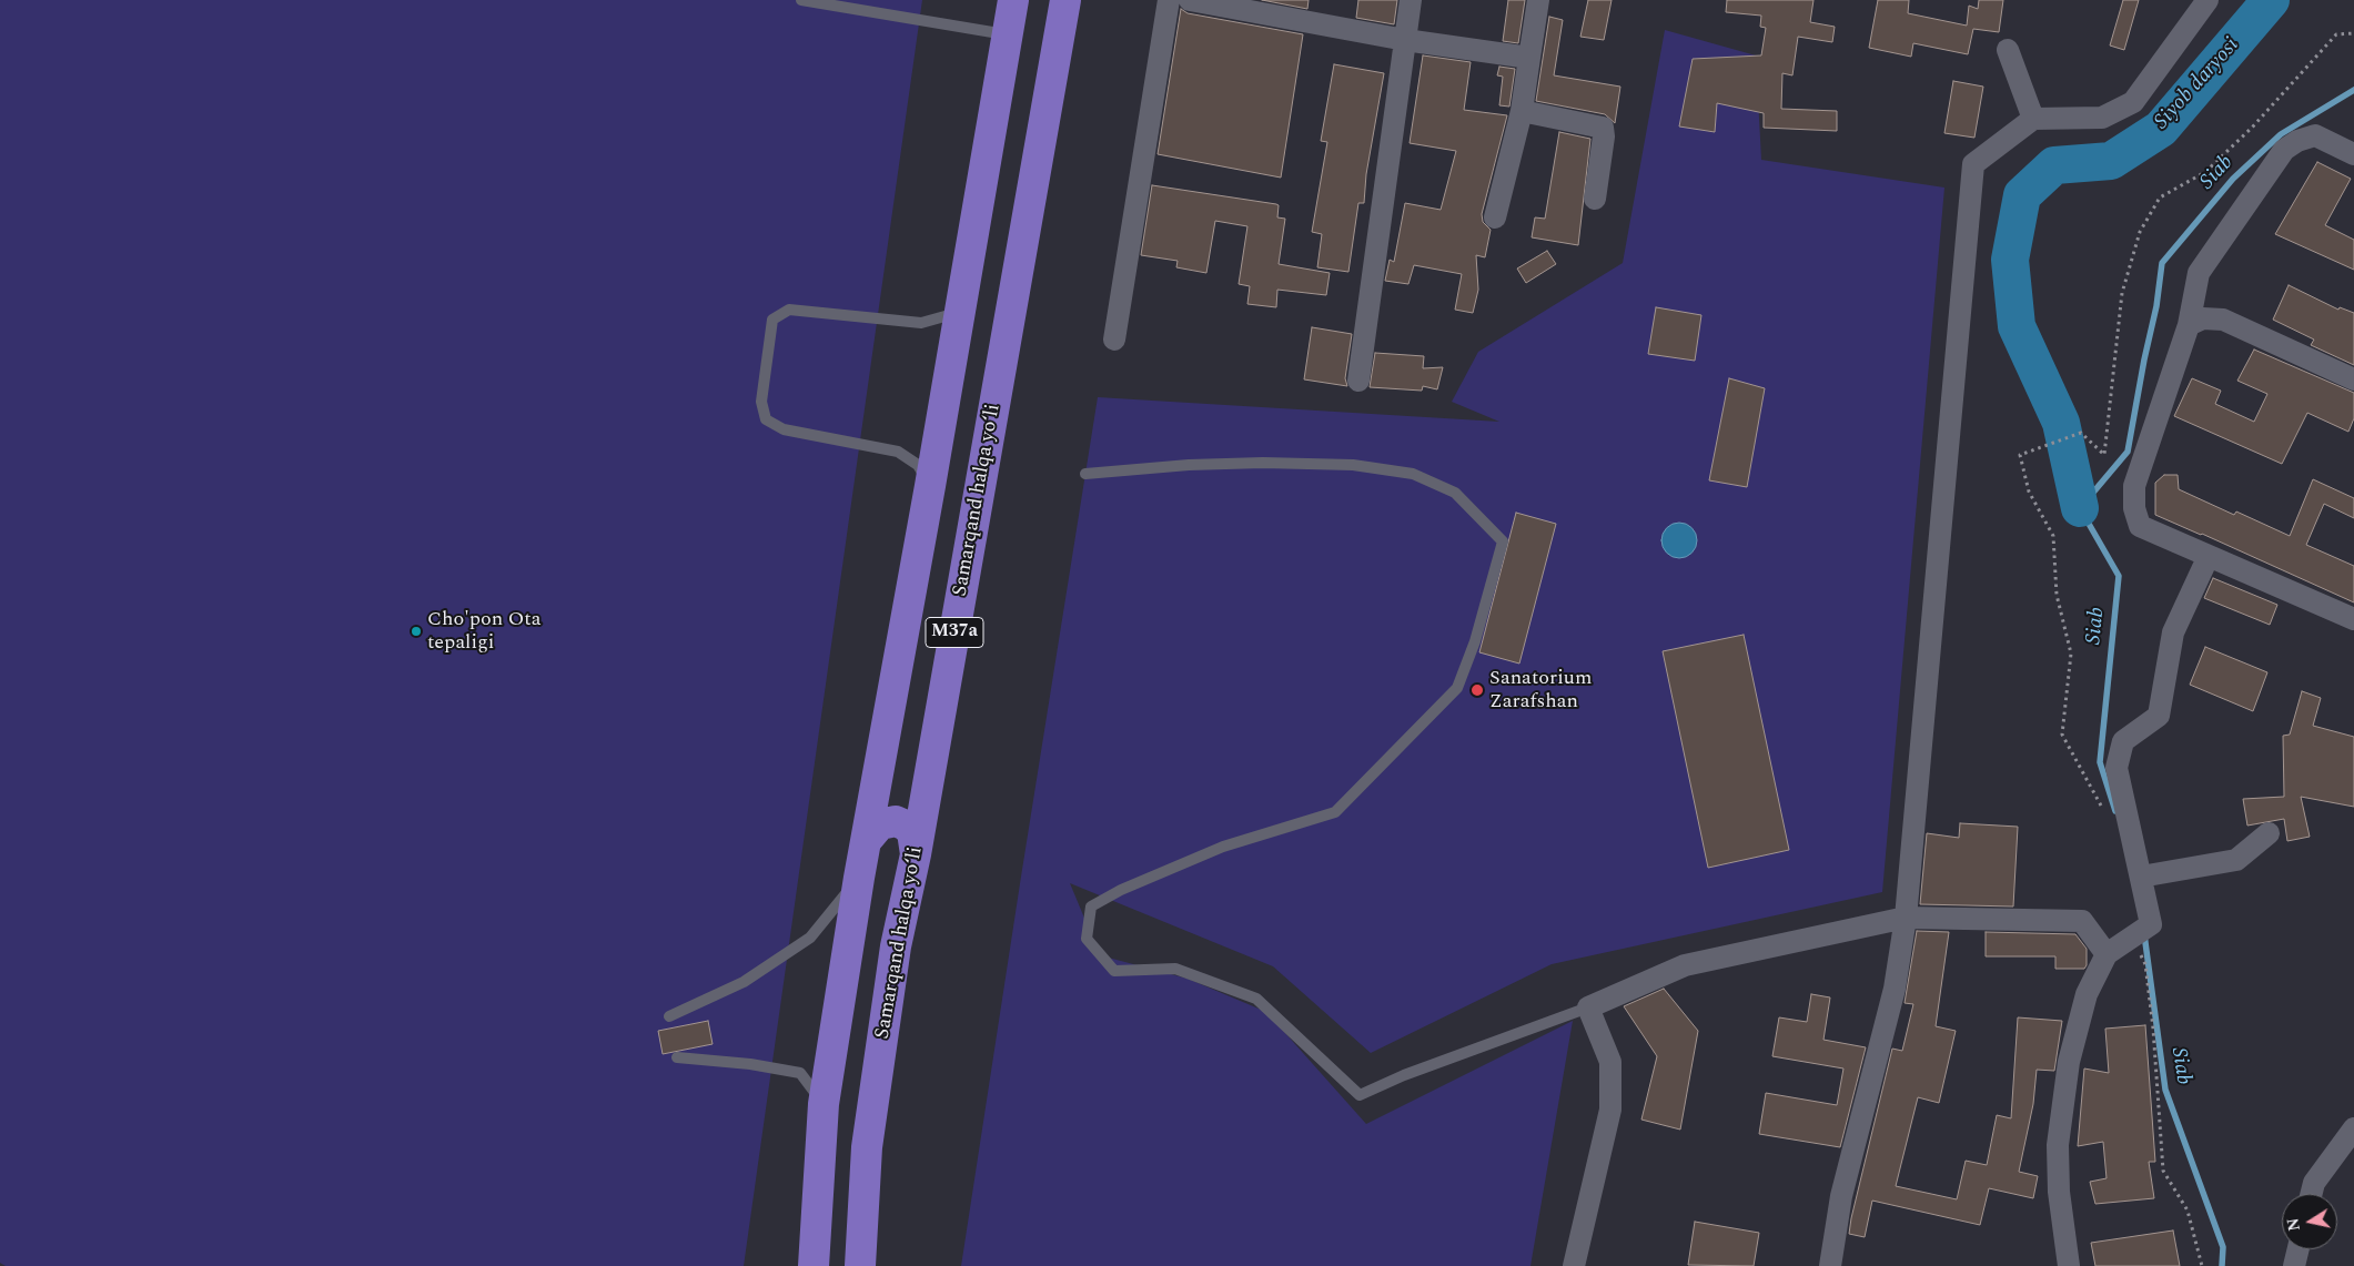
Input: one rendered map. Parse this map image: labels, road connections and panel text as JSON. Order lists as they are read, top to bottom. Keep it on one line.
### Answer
{"streets":{"highway":["Samarqand halqa yoʻli","M37a"]},"water":["Siyob daryosi","Siab"],"places":["Cho'pon Ota tepaligi","Sanatorium Zarafshan"],"north":"left"}
